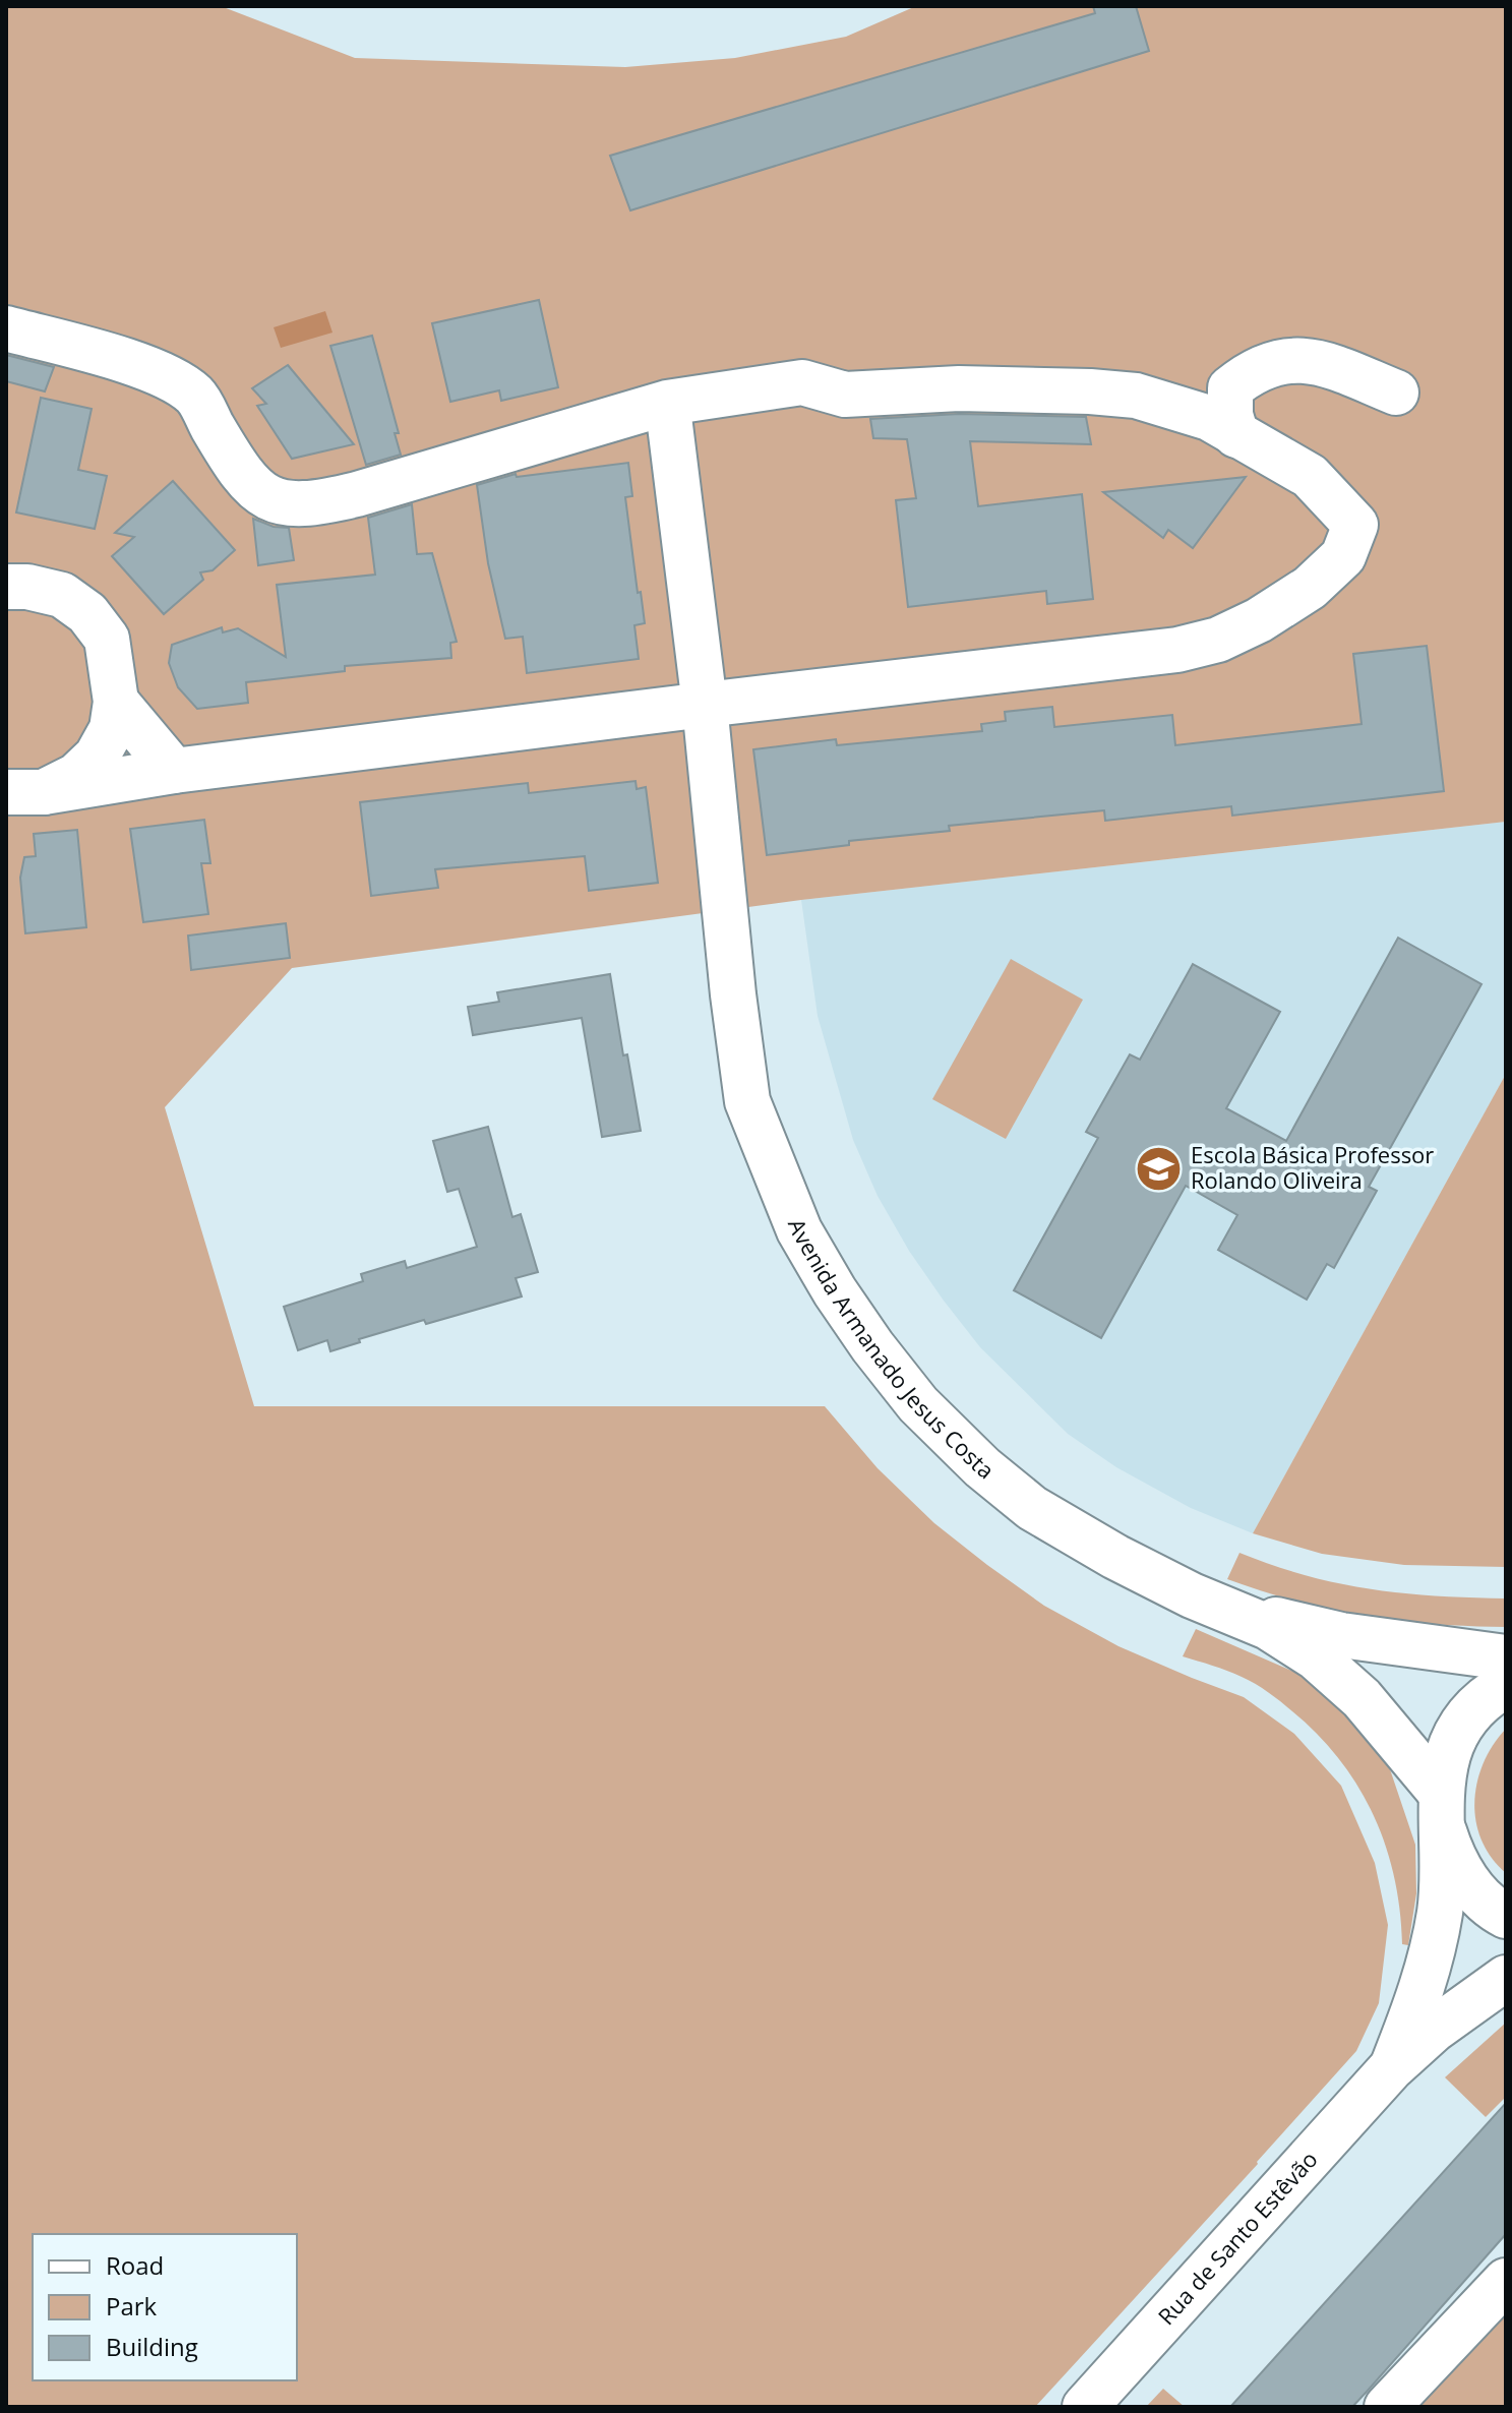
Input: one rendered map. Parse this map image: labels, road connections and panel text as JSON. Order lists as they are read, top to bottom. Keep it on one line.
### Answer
{"streets":{"street":["Avenida Armanado Jesus Costa","Rua de Santo Estêvão"]},"places":{"school or university":["Escola Básica Professor Rolando Oliveira"]},"legend":["Road","Park","Building"]}
